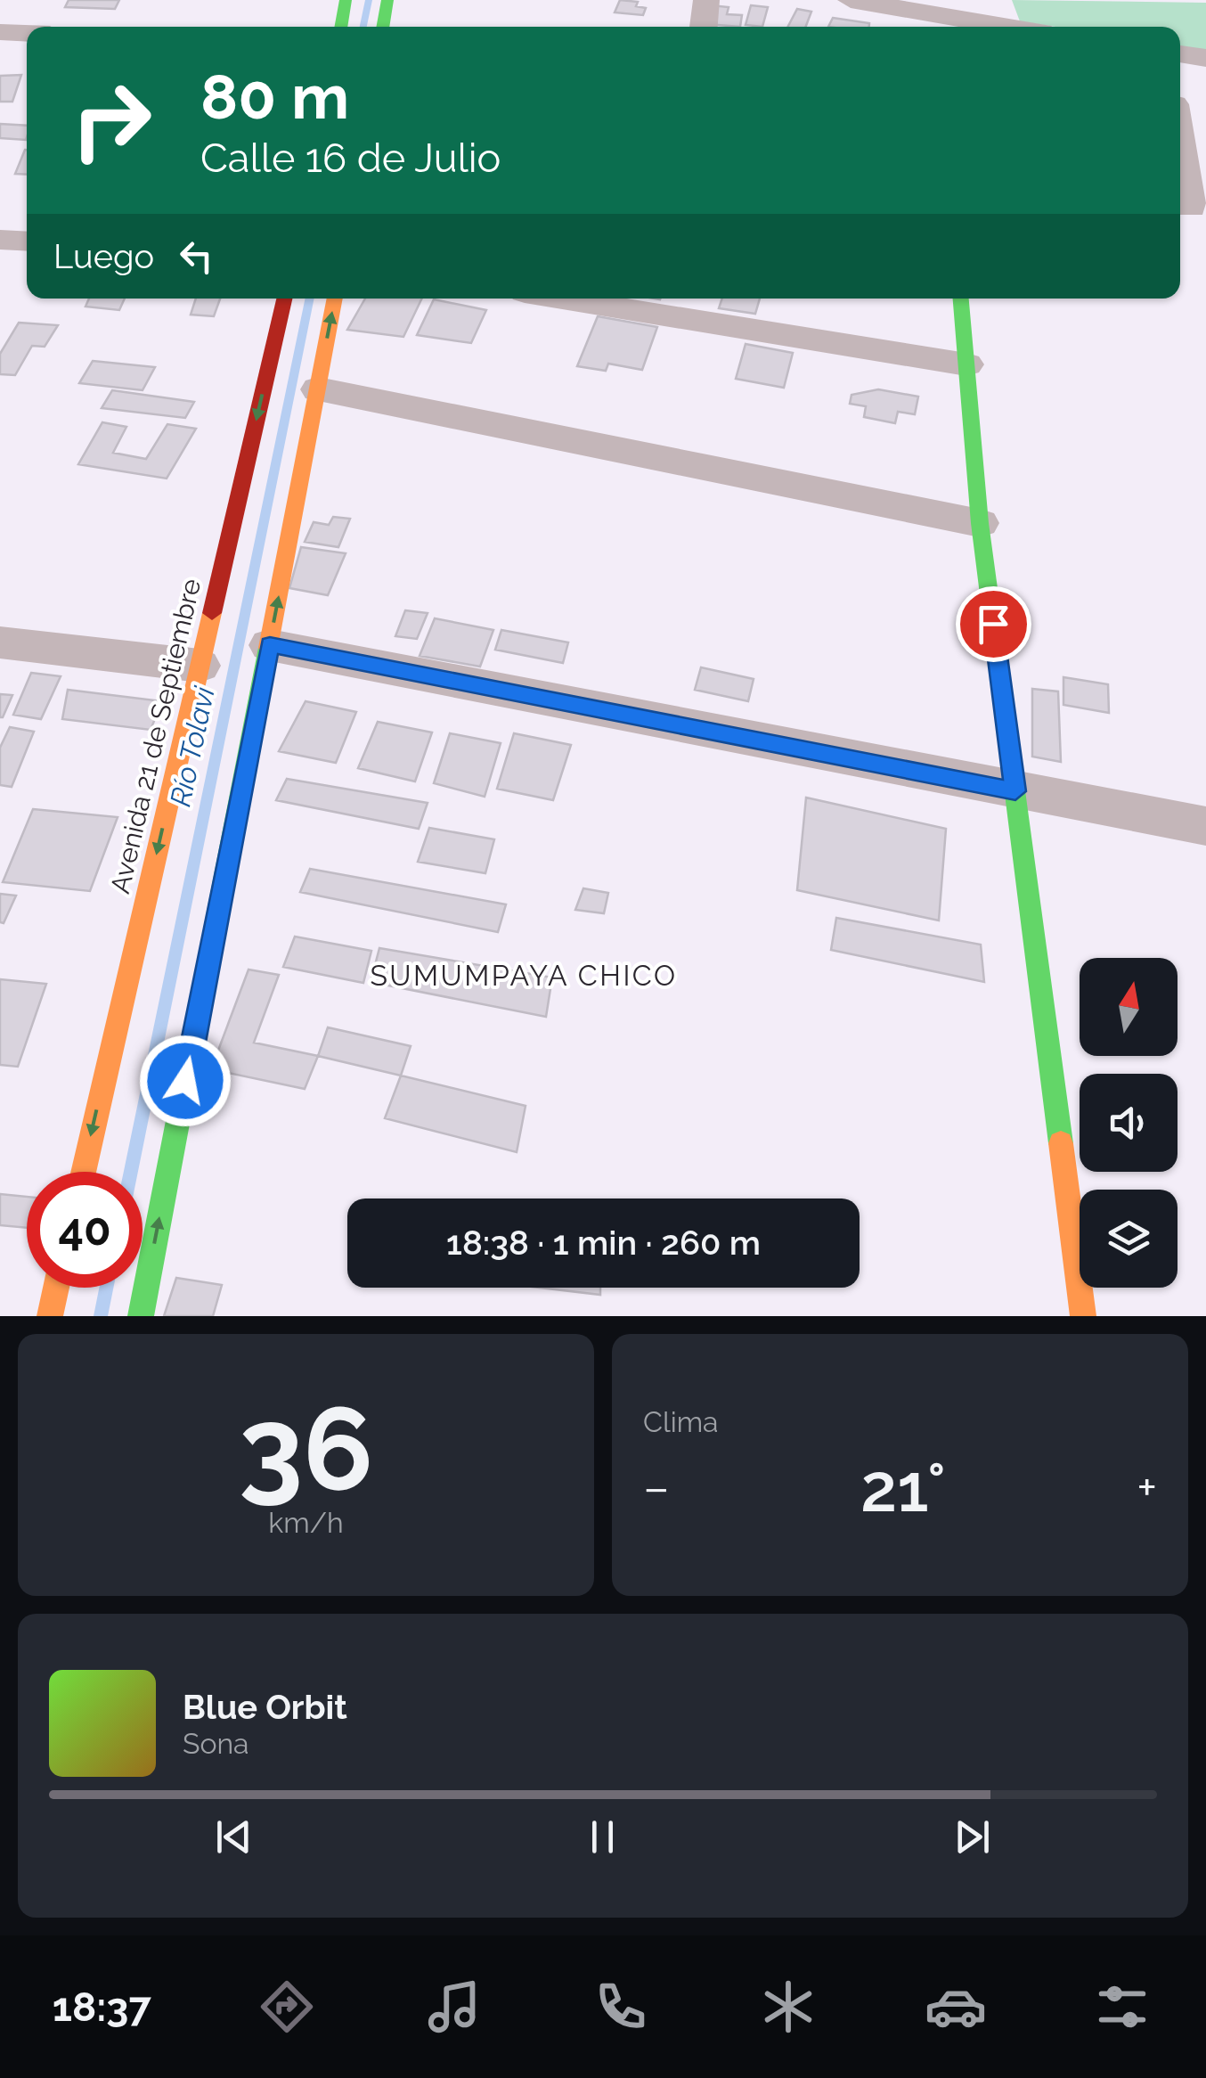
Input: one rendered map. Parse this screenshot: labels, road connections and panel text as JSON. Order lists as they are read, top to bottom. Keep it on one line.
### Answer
{"streets":{"street":["Avenida 21 de Septiembre"]},"districts":["SUMUMPAYA CHICO"],"water":["Río Tolavi"],"north":"top","page":{"turn":["80 m","Calle 16 de Julio"],"then":"Luego","limit":"40","trip":"18:38 · 1 min · 260 m","tile":[["36","km/h"],"Clima"],"heat":["−","21°","+"],"song":["Blue Orbit","Sona"],"tabs":"18:37"}}
